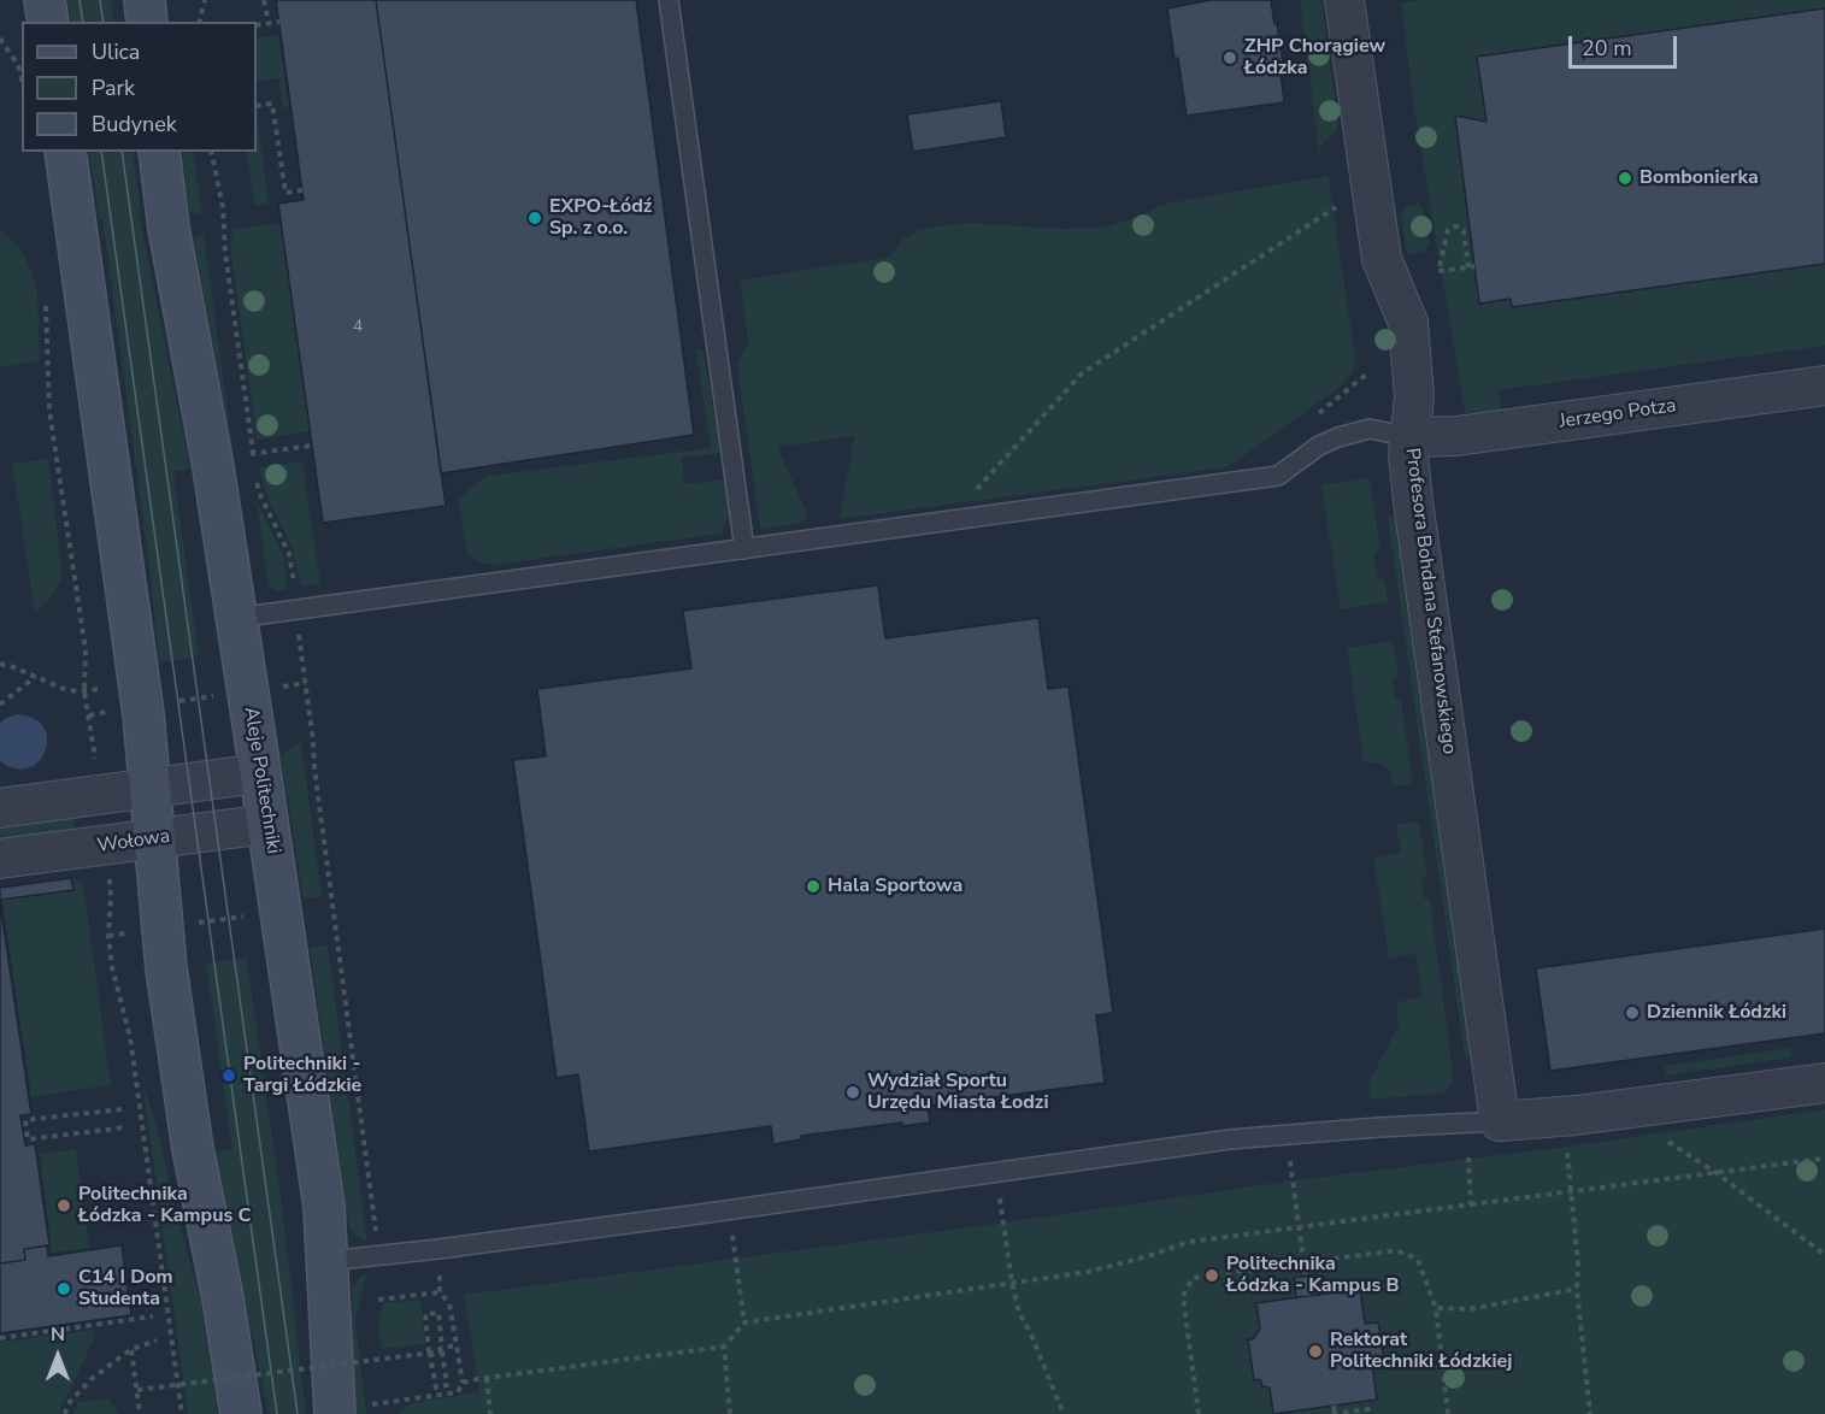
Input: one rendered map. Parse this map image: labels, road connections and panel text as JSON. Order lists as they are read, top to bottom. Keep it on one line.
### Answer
{"streets":{"main road":["Aleje Politechniki"],"street":["Jerzego Potza","Profesora Bohdana Stefanowskiego","Wołowa"]},"crossings":[["Jerzego Potza","Profesora Bohdana Stefanowskiego"],["Aleje Politechniki","Wołowa"]],"places":["ZHP Chorągiew Łódzka","Bombonierka","EXPO-Łódź Sp. z o.o.","Hala Sportowa","Dziennik Łódzki","Politechniki - Targi Łódzkie","Wydział Sportu Urzędu Miasta Łodzi","Politechnika Łódzka - Kampus C","Politechnika Łódzka - Kampus B","C14 I Dom Studenta","Rektorat Politechniki Łódzkiej"],"house_numbers":["4"],"legend":["Ulica","Park","Budynek"],"scale_bar":"20 m","north":"top"}
